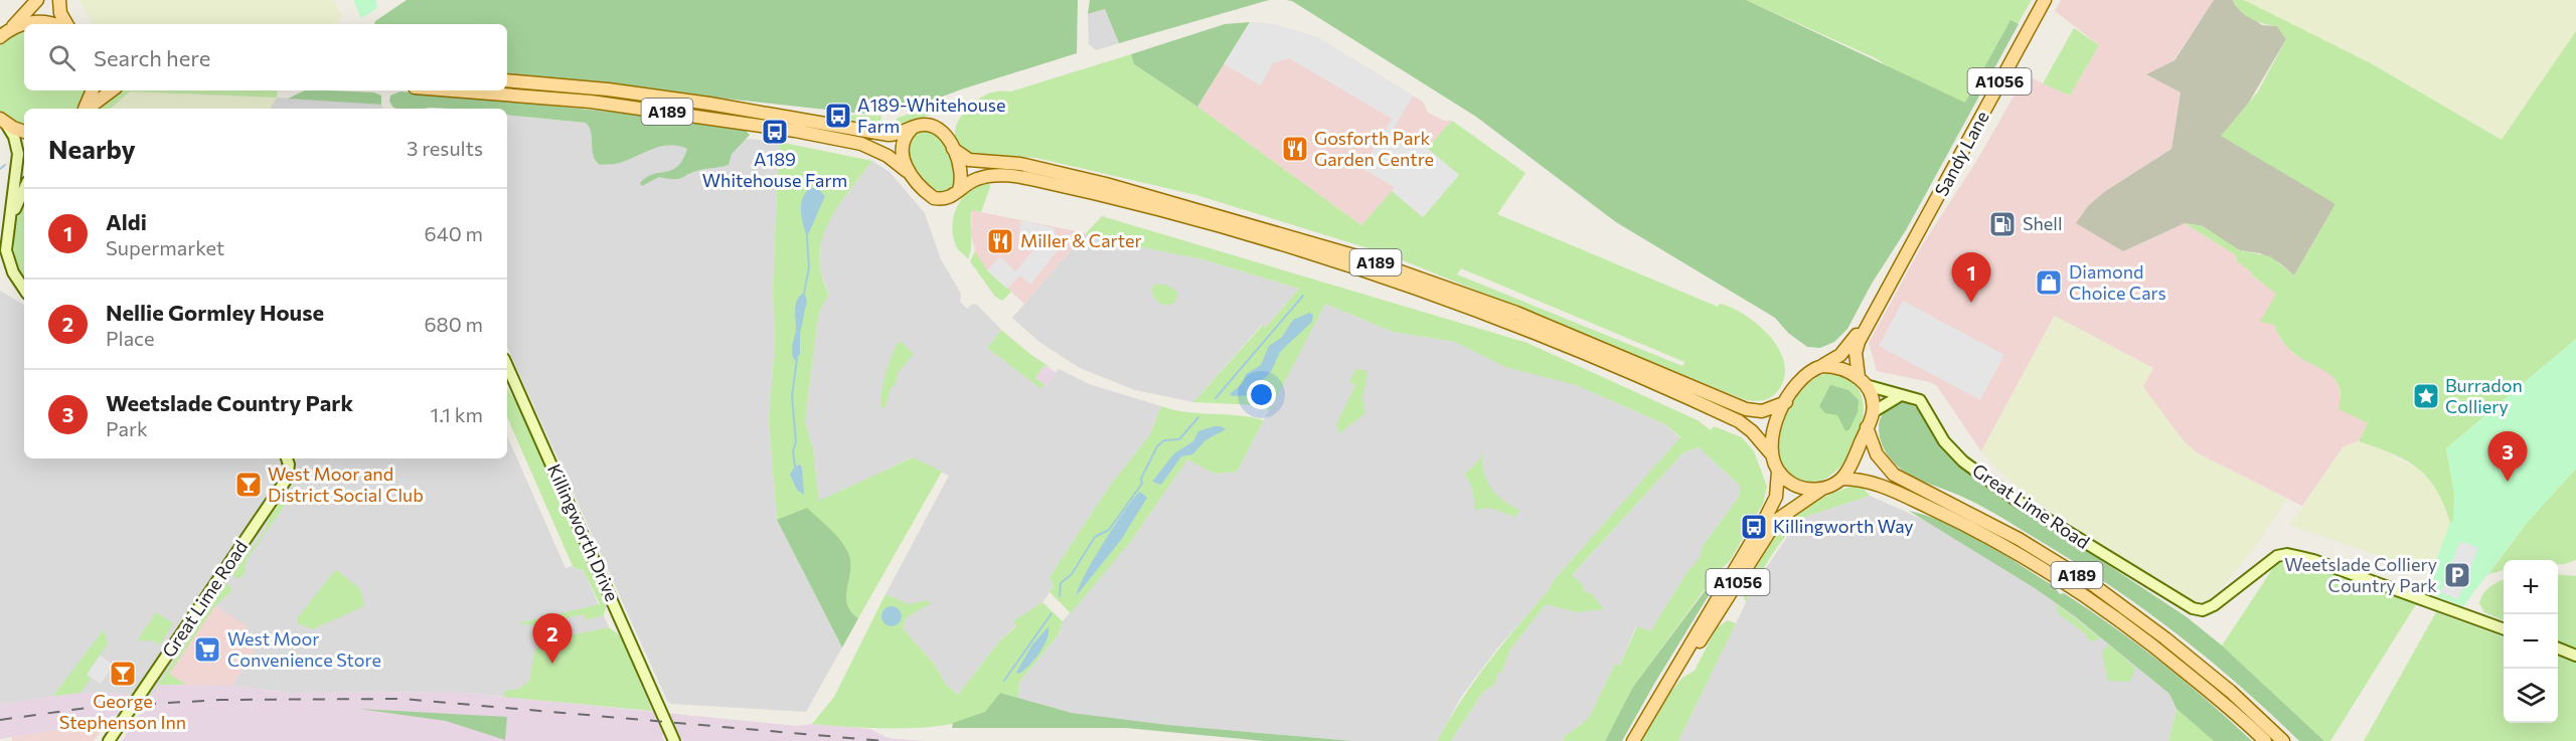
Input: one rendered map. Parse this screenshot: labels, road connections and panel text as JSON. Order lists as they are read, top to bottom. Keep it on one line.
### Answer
{"streets":{"main road":["A1056","A189","Sandy Lane","Great Lime Road","Killingworth Drive"]},"crossings":[["A1056","A189"],["A1056","Sandy Lane"],["A1056","Great Lime Road"],["A189","Sandy Lane"],["A189","Great Lime Road"],["Sandy Lane","Great Lime Road"]],"places":{"bus stop":["A189-Whitehouse Farm","A189 Whitehouse Farm","Killingworth Way"],"restaurant":["Gosforth Park Garden Centre","Miller & Carter"],"fuel station":["Shell"],"shop":["Diamond Choice Cars"],"place":["Burradon Colliery"],"bar":["West Moor and District Social Club","George Stephenson Inn"],"parking":["Weetslade Colliery Country Park"],"supermarket":["West Moor Convenience Store"]},"page":{"search":"Search here","heading":["Nearby","3 results"],"list":[{"mark":"1","name":"Aldi","note":"Supermarket","value":"640 m"},{"mark":"2","name":"Nellie Gormley House","note":"Place","value":"680 m"},{"mark":"3","name":"Weetslade Country Park","note":"Park","value":"1.1 km"}],"pins":["1","3","2"],"map_buttons":["+","−"]}}
